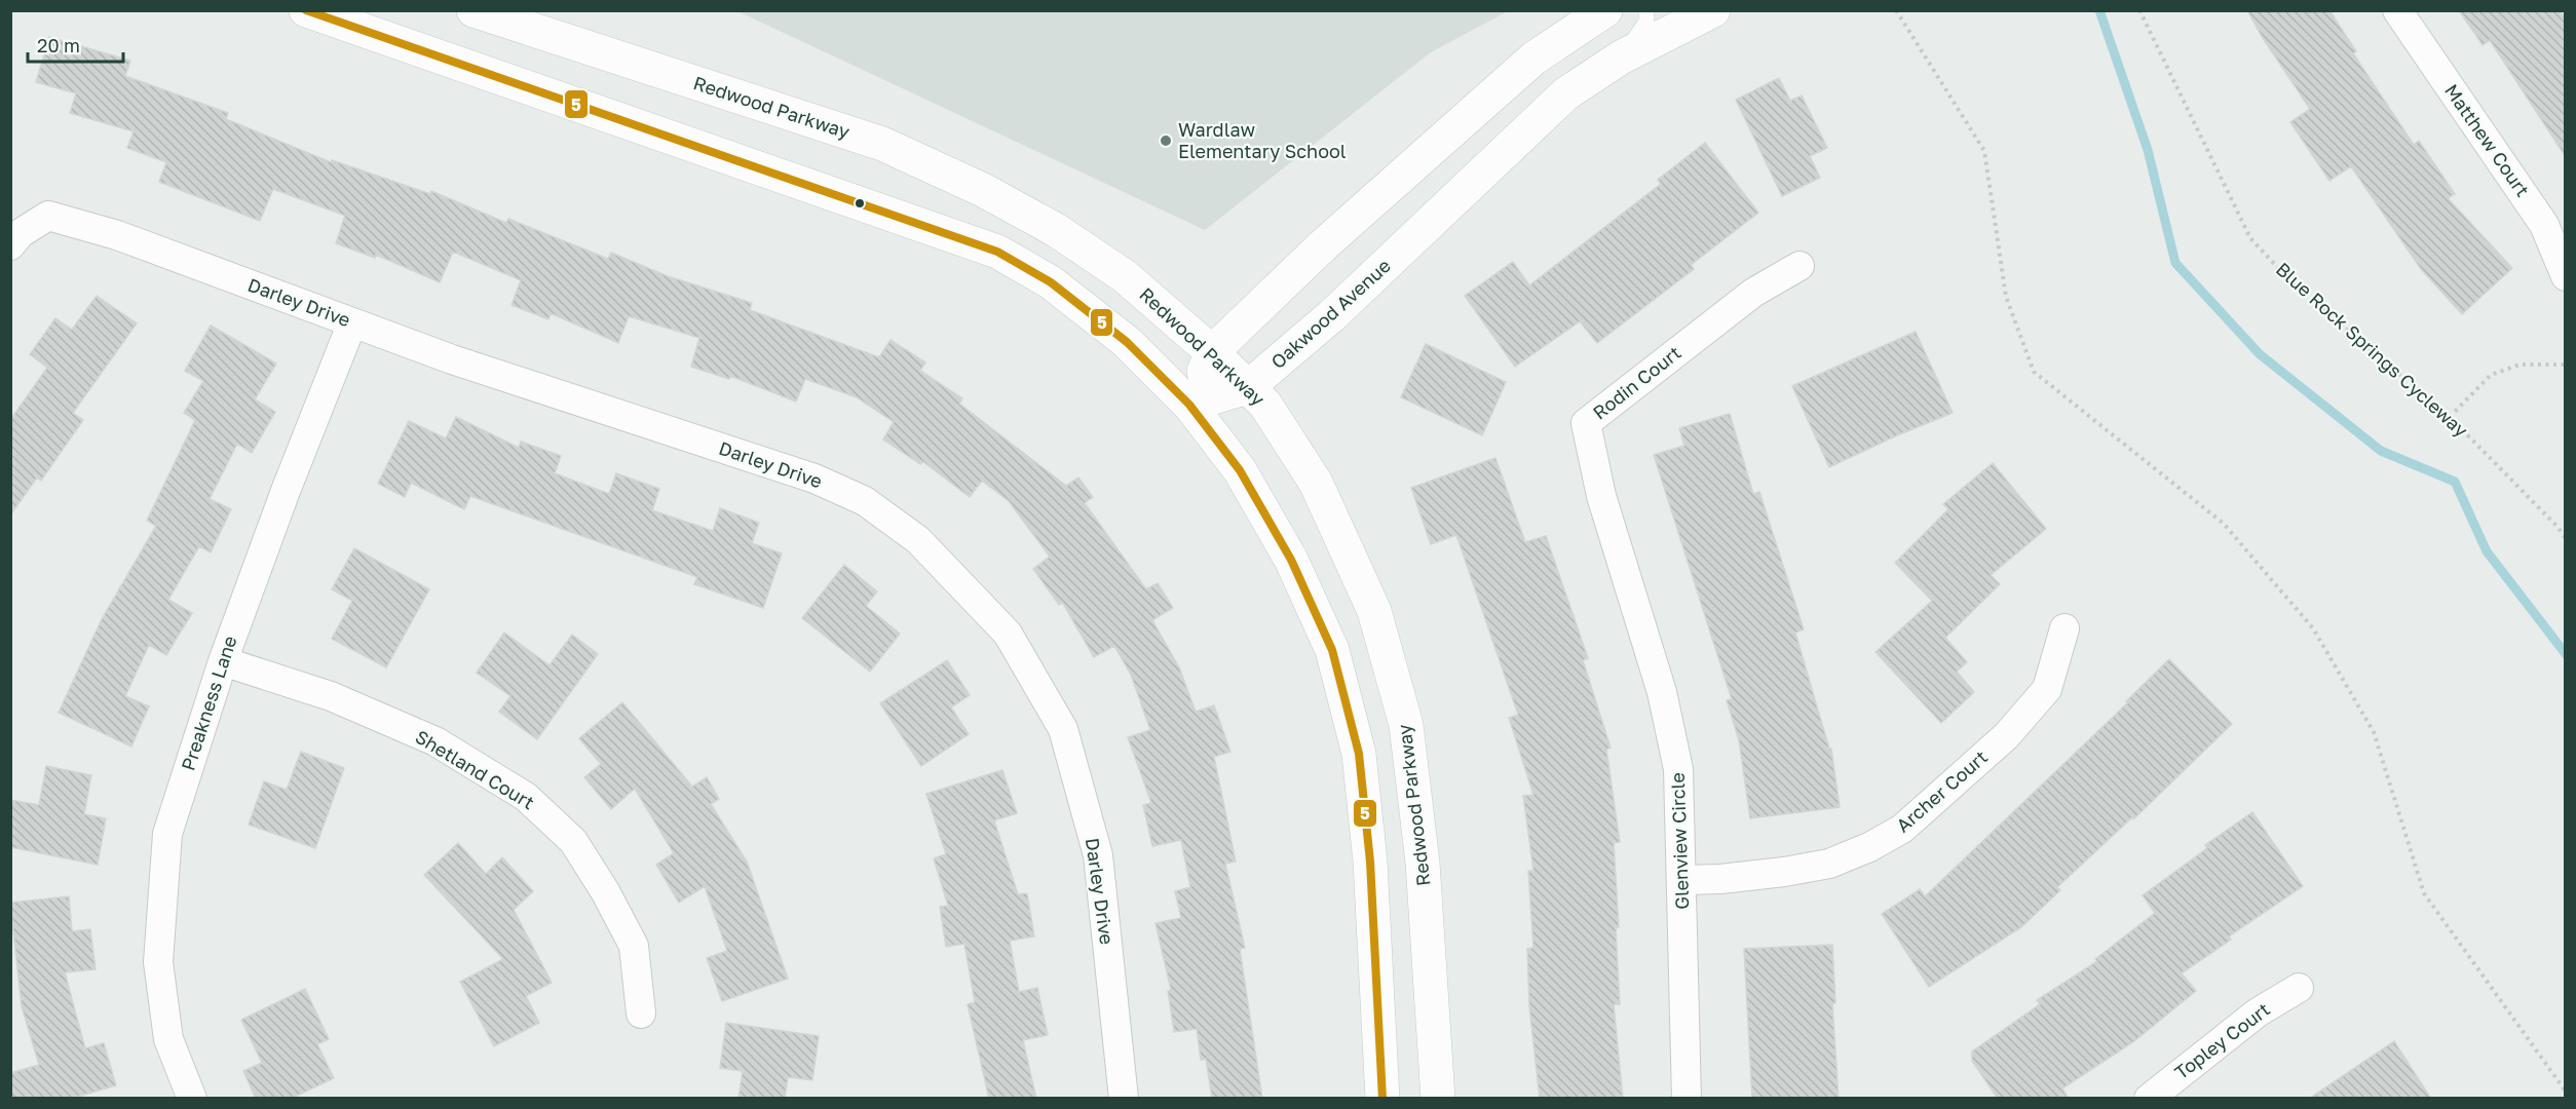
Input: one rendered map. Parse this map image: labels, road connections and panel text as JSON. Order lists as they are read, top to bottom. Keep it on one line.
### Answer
{"streets":{"main road":["Redwood Parkway","Oakwood Avenue"],"street":["Matthew Court","Darley Drive","Rodin Court","Preakness Lane","Shetland Court","Archer Court","Glenview Circle","Topley Court"],"path":["Blue Rock Springs Cycleway"]},"crossings":[["Redwood Parkway","Oakwood Avenue"],["Darley Drive","Preakness Lane"],["Rodin Court","Glenview Circle"],["Preakness Lane","Shetland Court"],["Archer Court","Glenview Circle"]],"places":["Wardlaw Elementary School"],"lines":["transit line 5"],"scale_bar":"20 m"}
